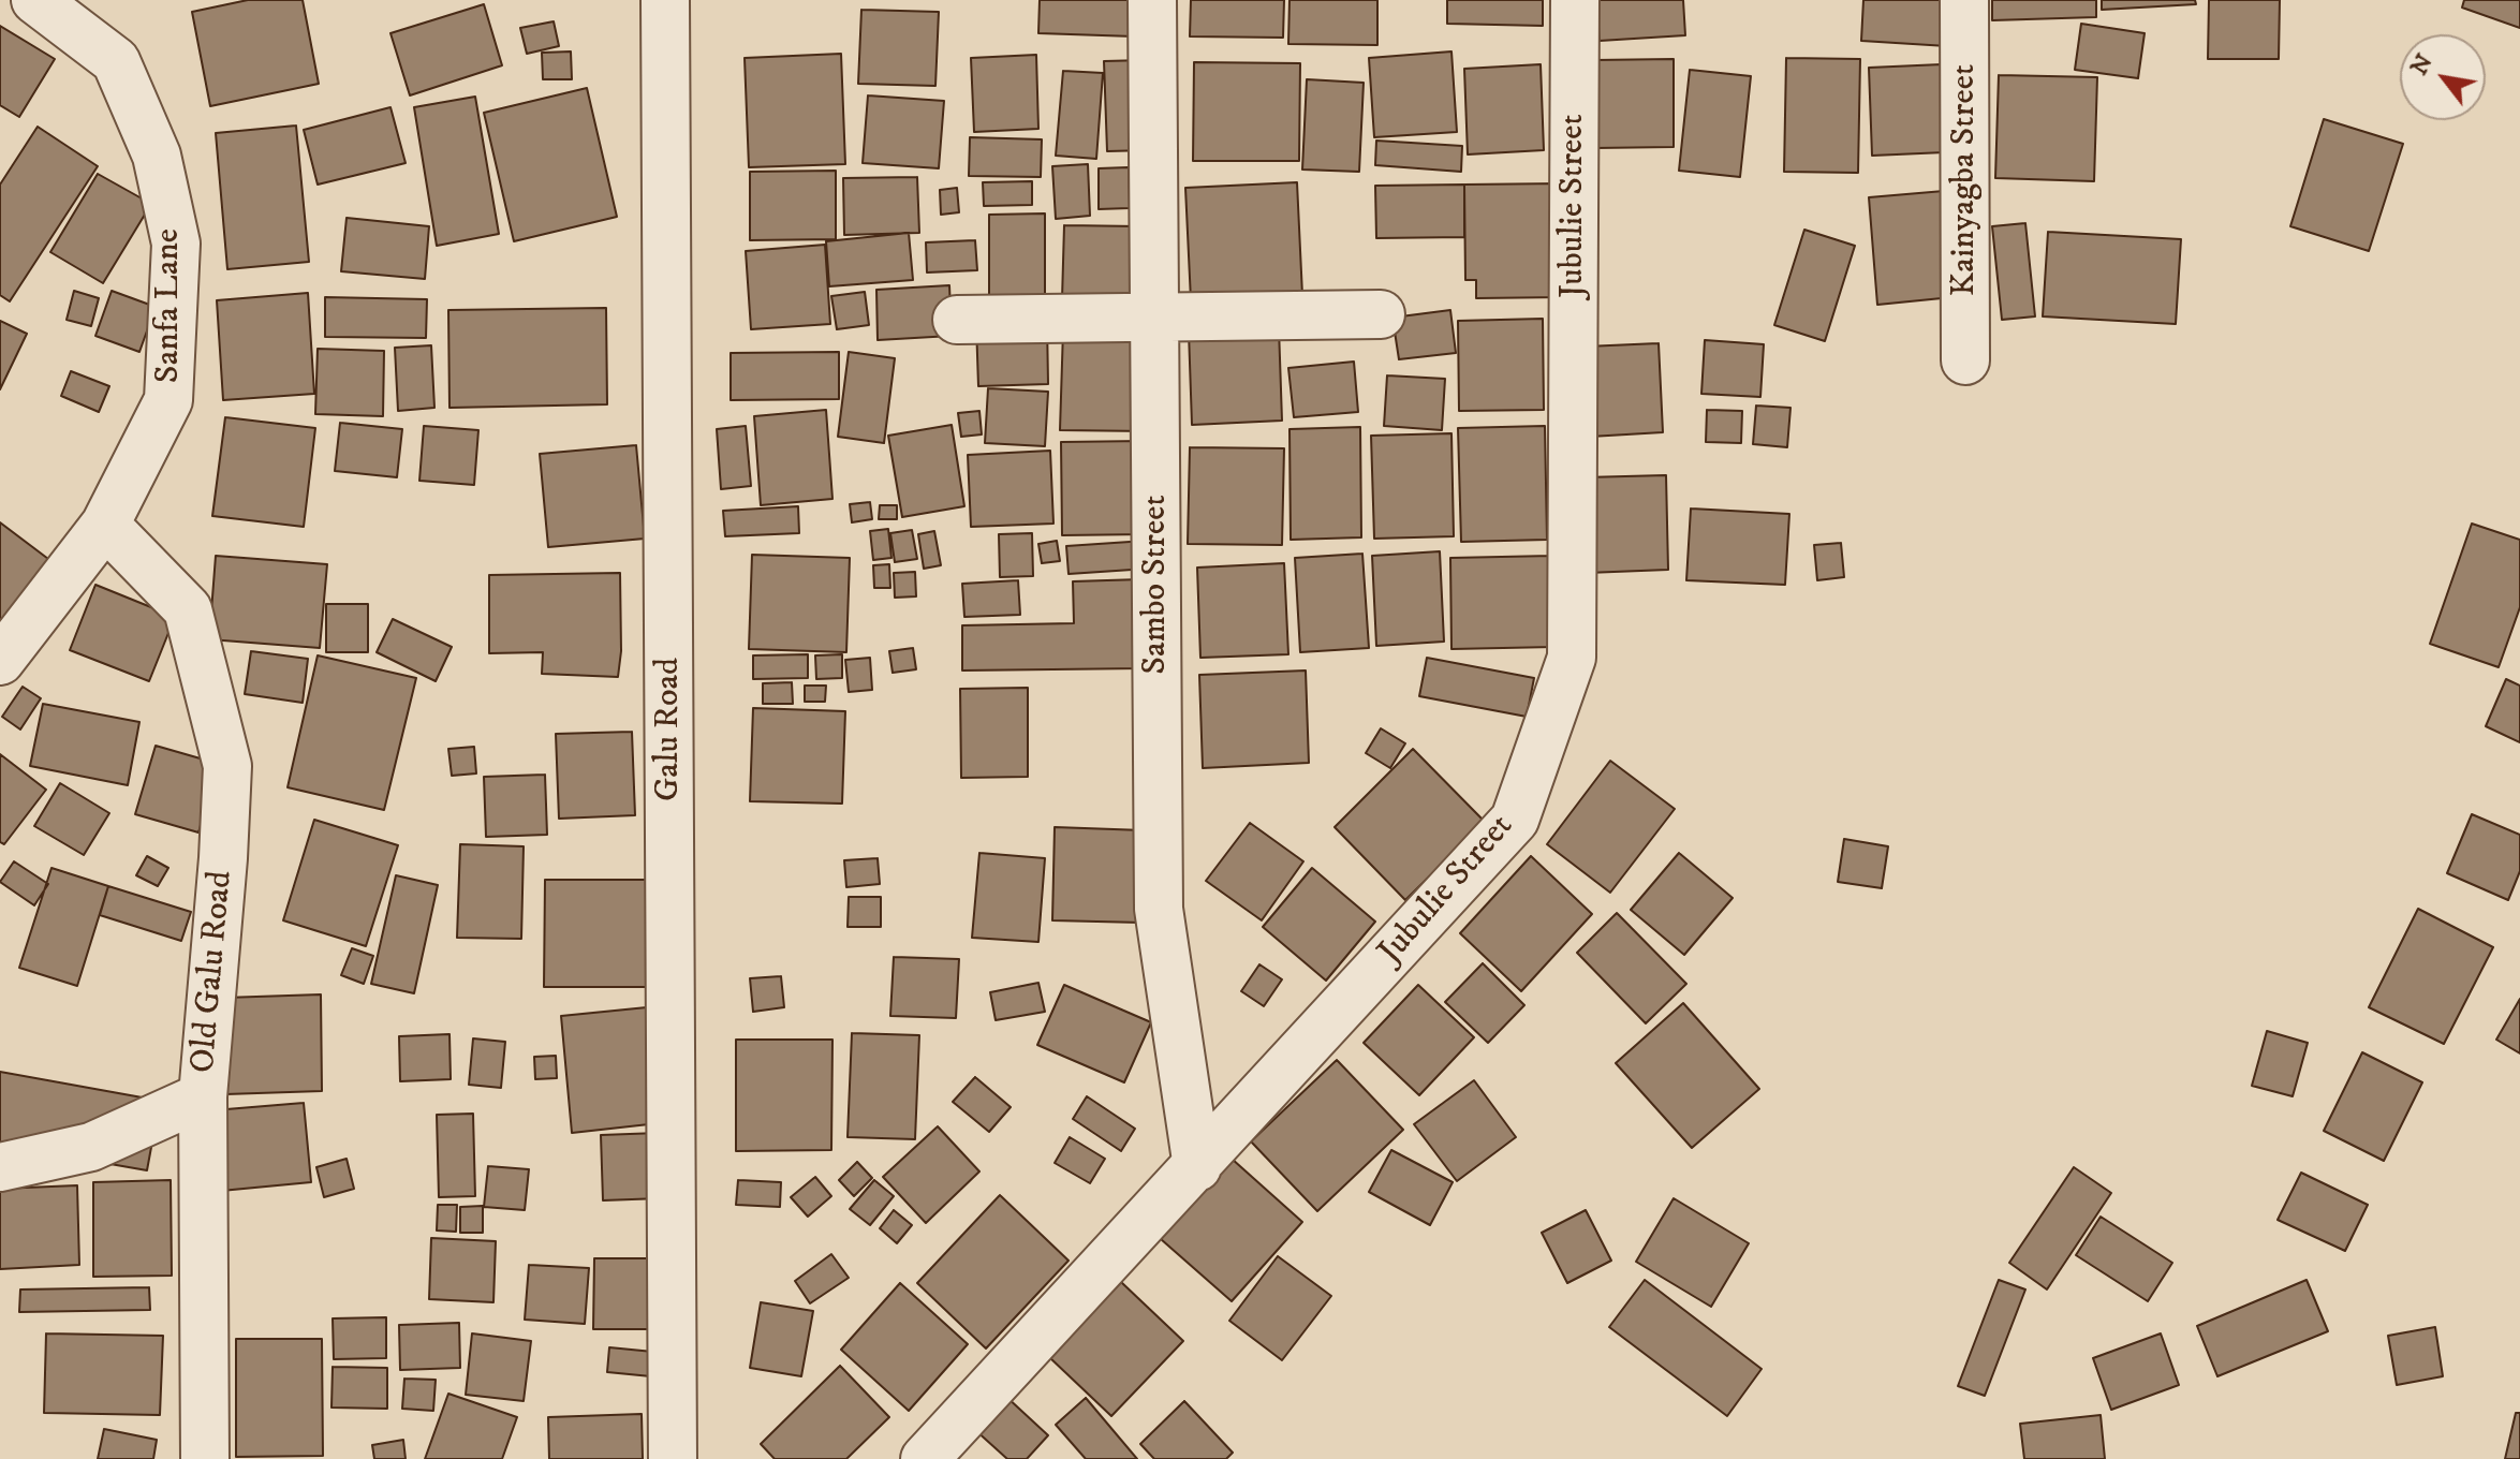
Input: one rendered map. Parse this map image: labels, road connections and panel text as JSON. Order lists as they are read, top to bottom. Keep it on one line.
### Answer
{"streets":{"street":["Kainyagba Street","Jubulie Street","Sanfa Lane","Sambo Street","Galu Road","Old Galu Road"]},"crossings":[["Jubulie Street","Sambo Street"],["Sanfa Lane","Old Galu Road"]],"north":"top left"}
